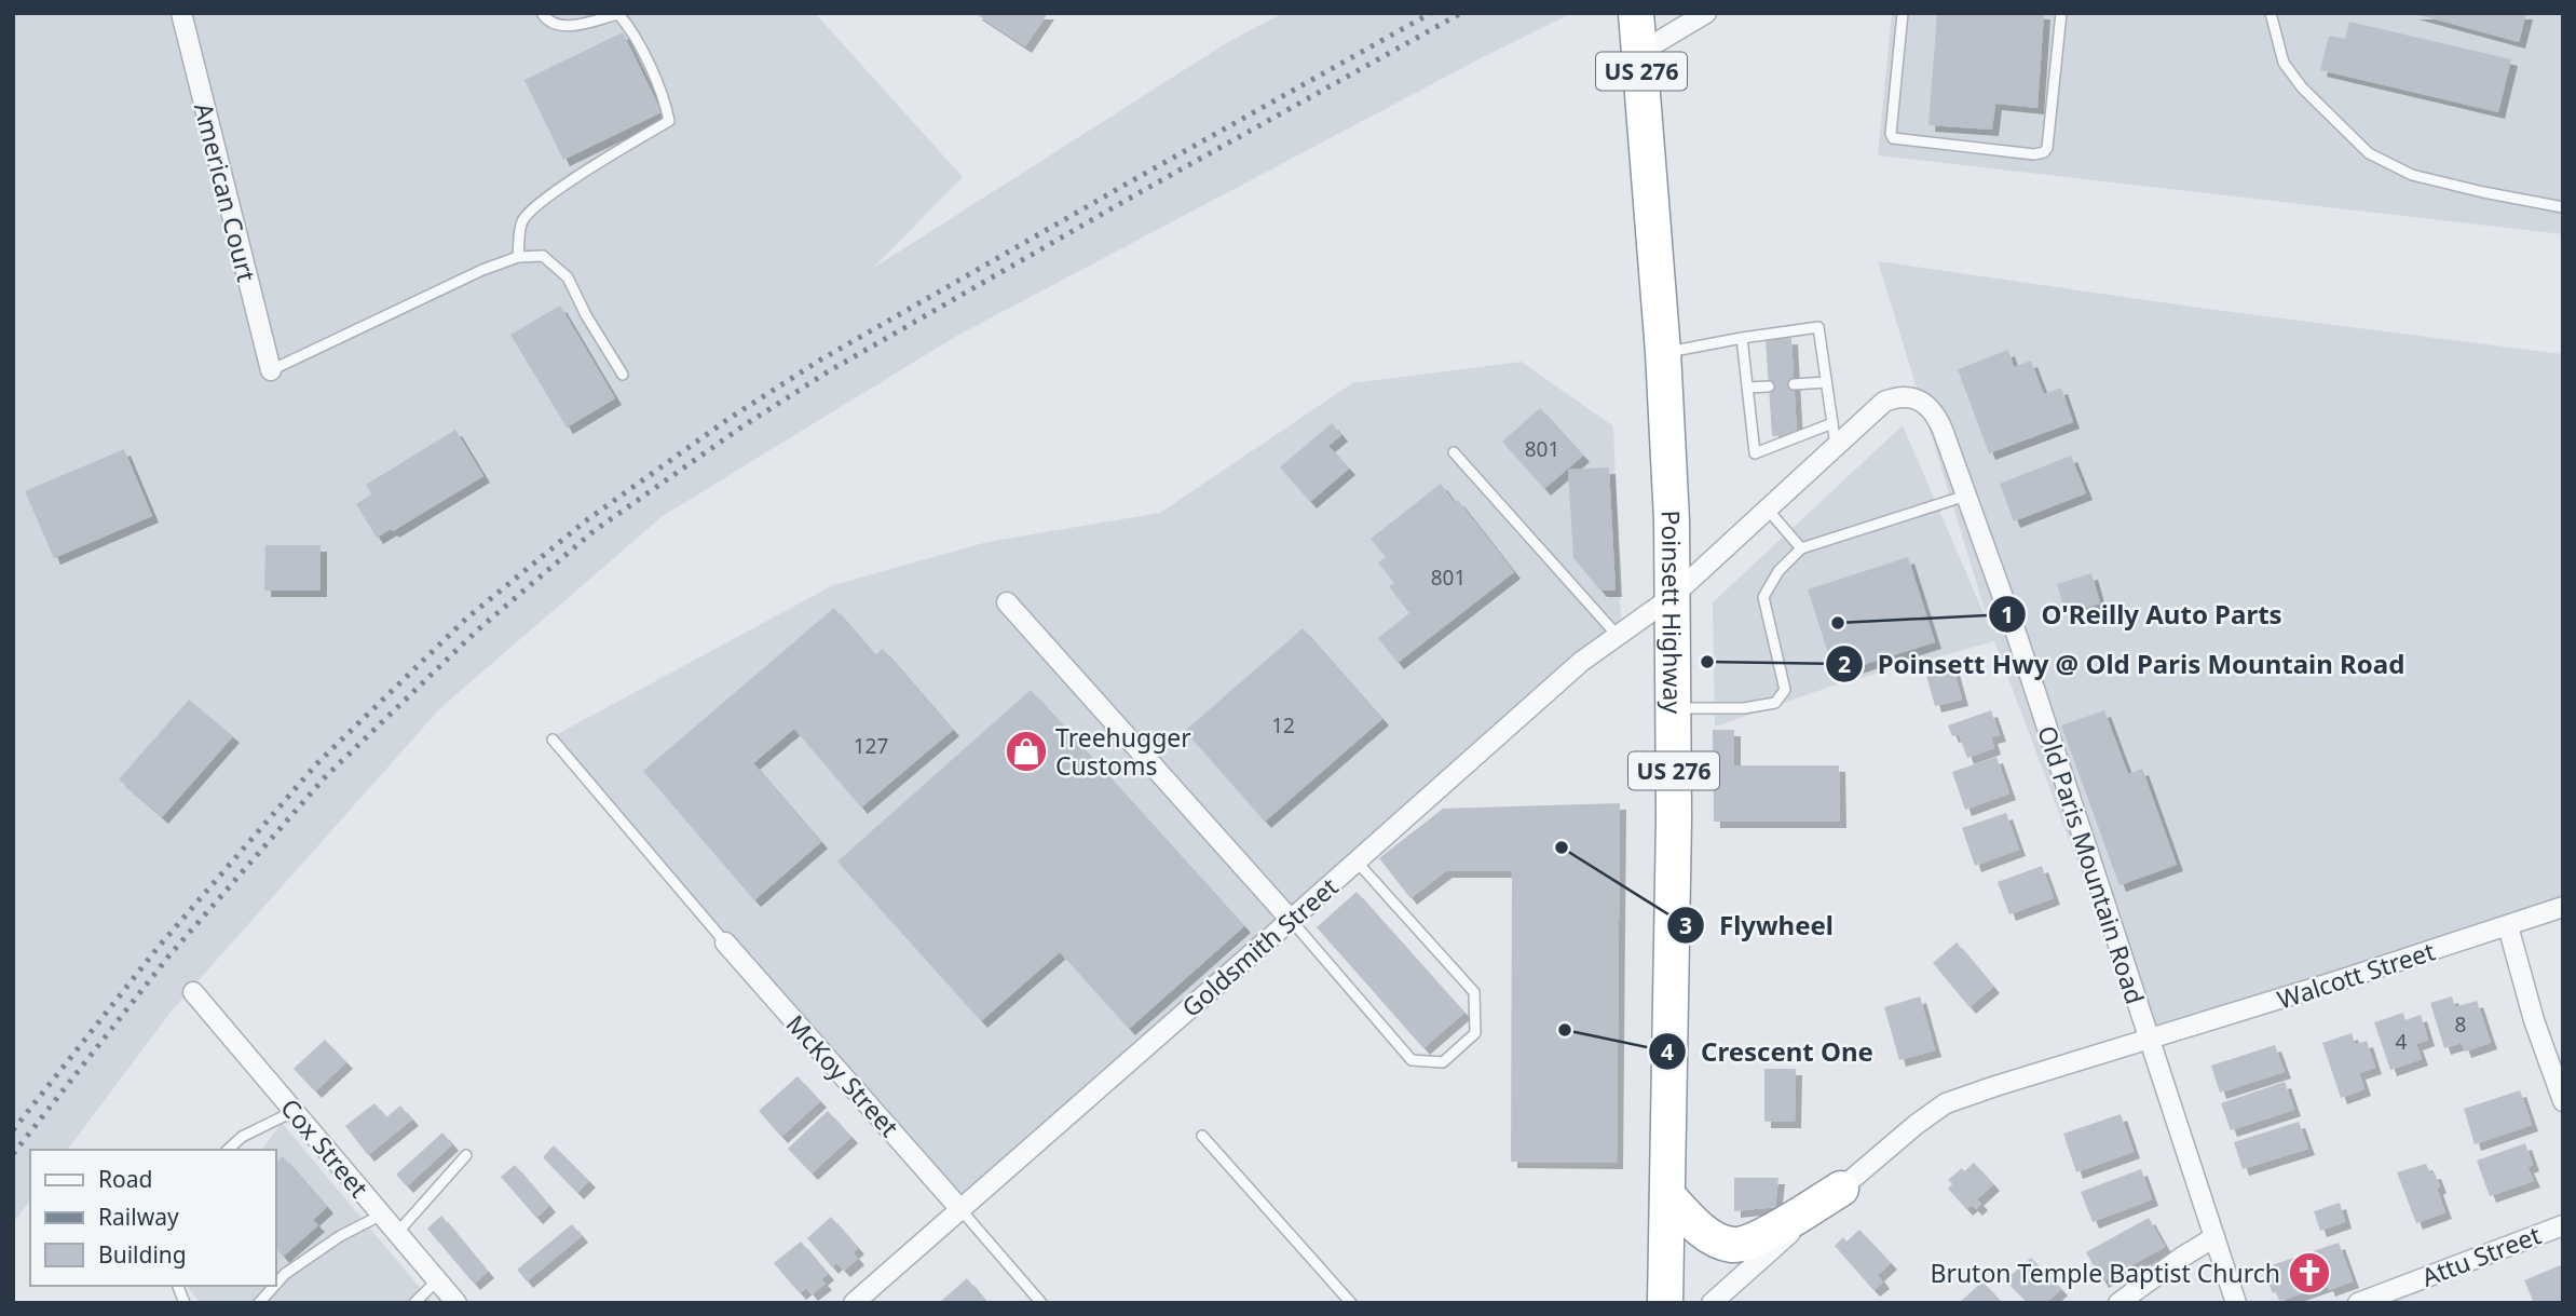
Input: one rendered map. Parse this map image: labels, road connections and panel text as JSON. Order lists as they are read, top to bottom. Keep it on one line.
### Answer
{"streets":{"highway":["US 276","Poinsett Highway"],"street":["American Court","Old Paris Mountain Road","Goldsmith Street","Walcott Street","McKoy Street","Cox Street","Attu Street"]},"crossings":[["Poinsett Highway","Old Paris Mountain Road"],["Poinsett Highway","Goldsmith Street"],["Old Paris Mountain Road","Goldsmith Street"],["Old Paris Mountain Road","Walcott Street"],["Goldsmith Street","McKoy Street"]],"places":{"other":["O'Reilly Auto Parts","Poinsett Hwy @ Old Paris Mountain Road","Flywheel","Crescent One"],"shop":["Treehugger Customs"],"church":["Bruton Temple Baptist Church"]},"house_numbers":["801","801","12","127","8","4"],"legend":["Road","Railway","Building"]}
